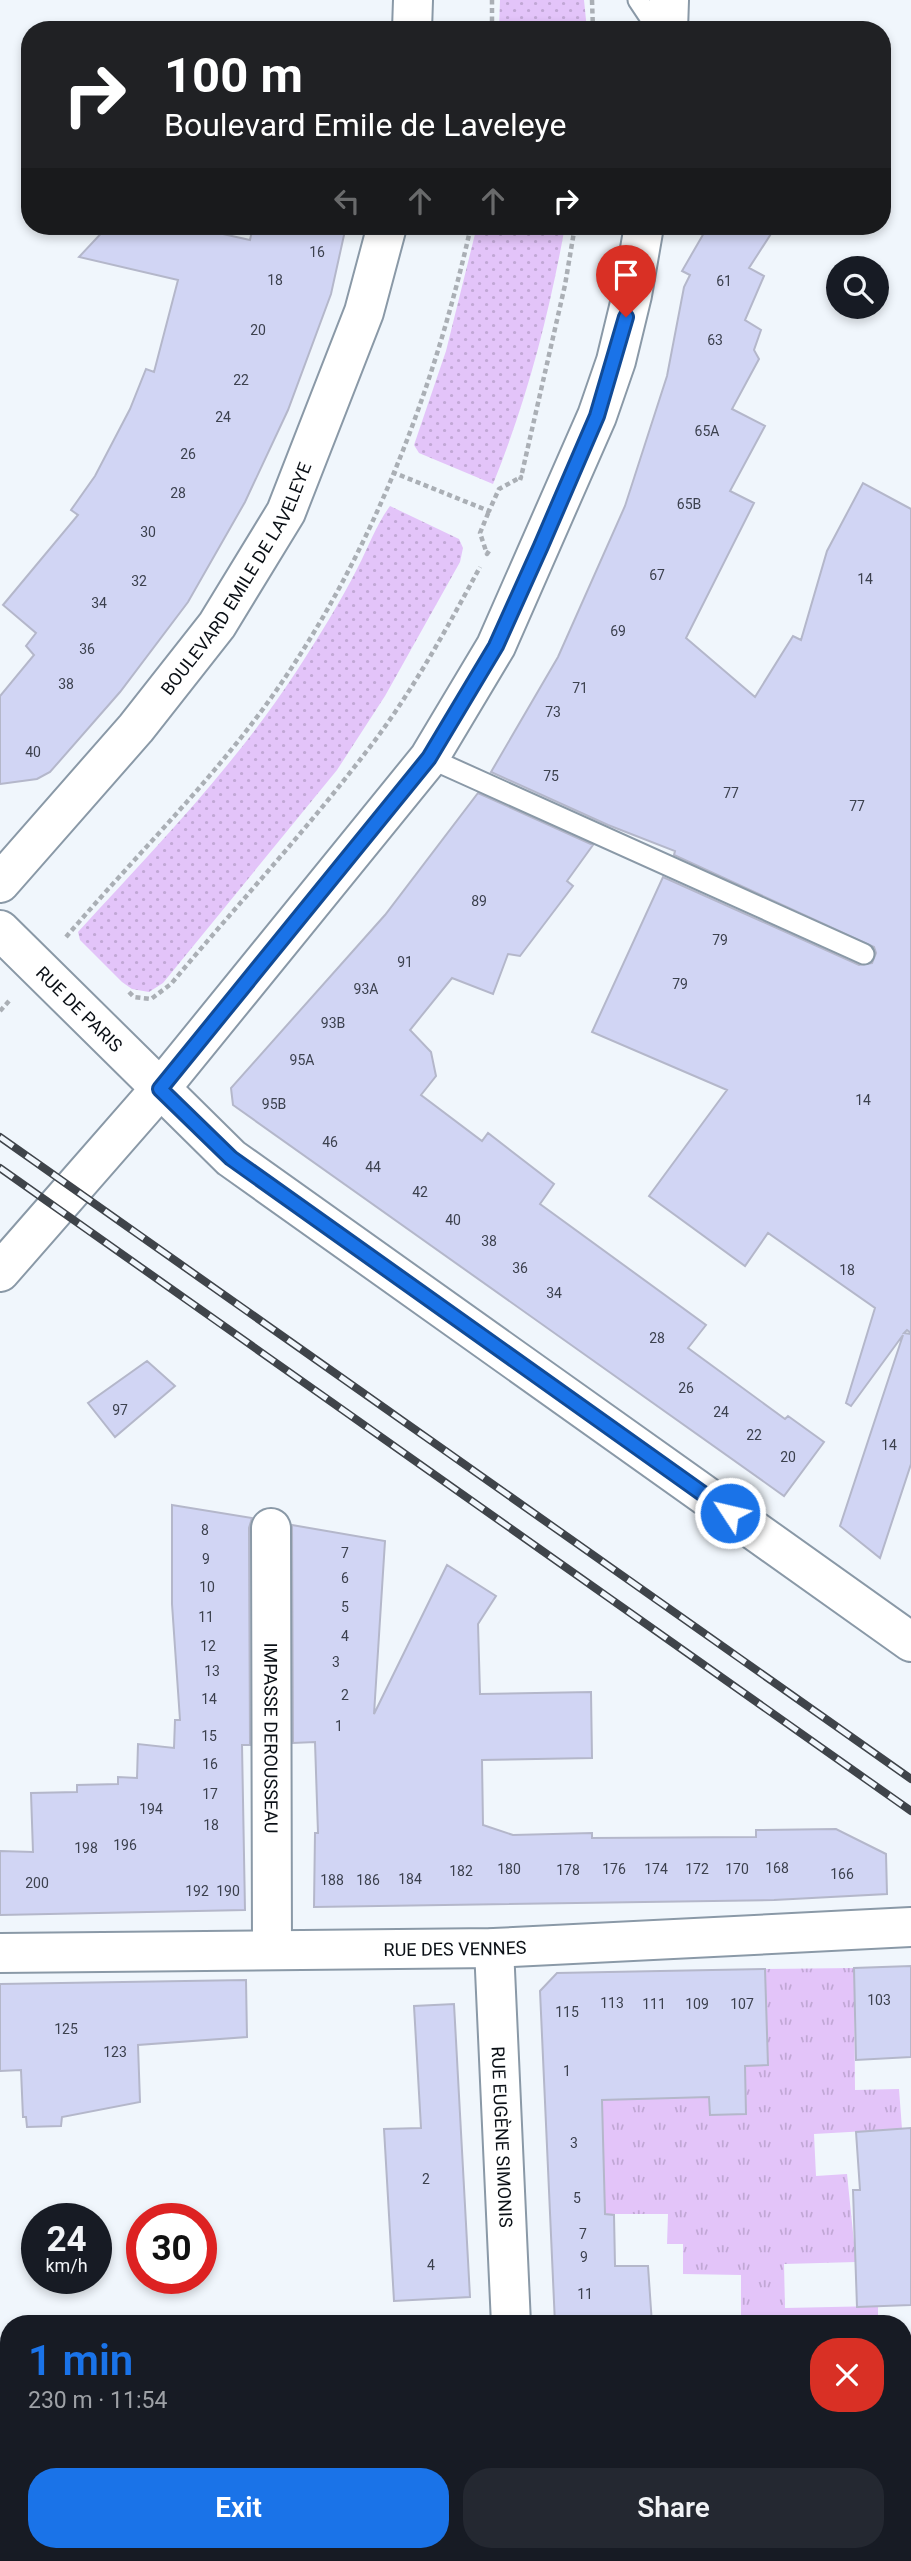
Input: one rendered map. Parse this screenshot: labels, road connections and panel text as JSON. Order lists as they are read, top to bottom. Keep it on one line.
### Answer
{"streets":{"street":["BOULEVARD EMILE DE LAVELEYE","RUE DE PARIS","IMPASSE DEROUSSEAU","RUE DES VENNES","RUE EUGÈNE SIMONIS"]},"crossings":[["IMPASSE DEROUSSEAU","RUE DES VENNES"],["RUE DES VENNES","RUE EUGÈNE SIMONIS"]],"house_numbers":["16","18","61","20","63","22","24","65A","26","28","65B","30","67","14","32","34","69","36","38","71","73","40","75","77","77","89","79","91","79","93A","93B","95A","14","95B","46","44","42","40","38","36","18","34","28","26","97","24","22","14","20","8","7","9","6","10","5","11","4","12","3","13","2","14","1","15","16","17","194","18","196","198","168","180","176","174","172","170","178","182","166","184","188","186","200","192","190","103","113","111","109","107","115","125","123","1","3","2","5","7","9","4","11"],"page":{"turn":["100 m","Boulevard Emile de Laveleye"],"speed":"24 km/h","limit":"30","heading":["1 min","230 m · 11:54"],"buttons":["Exit","Share"]}}
